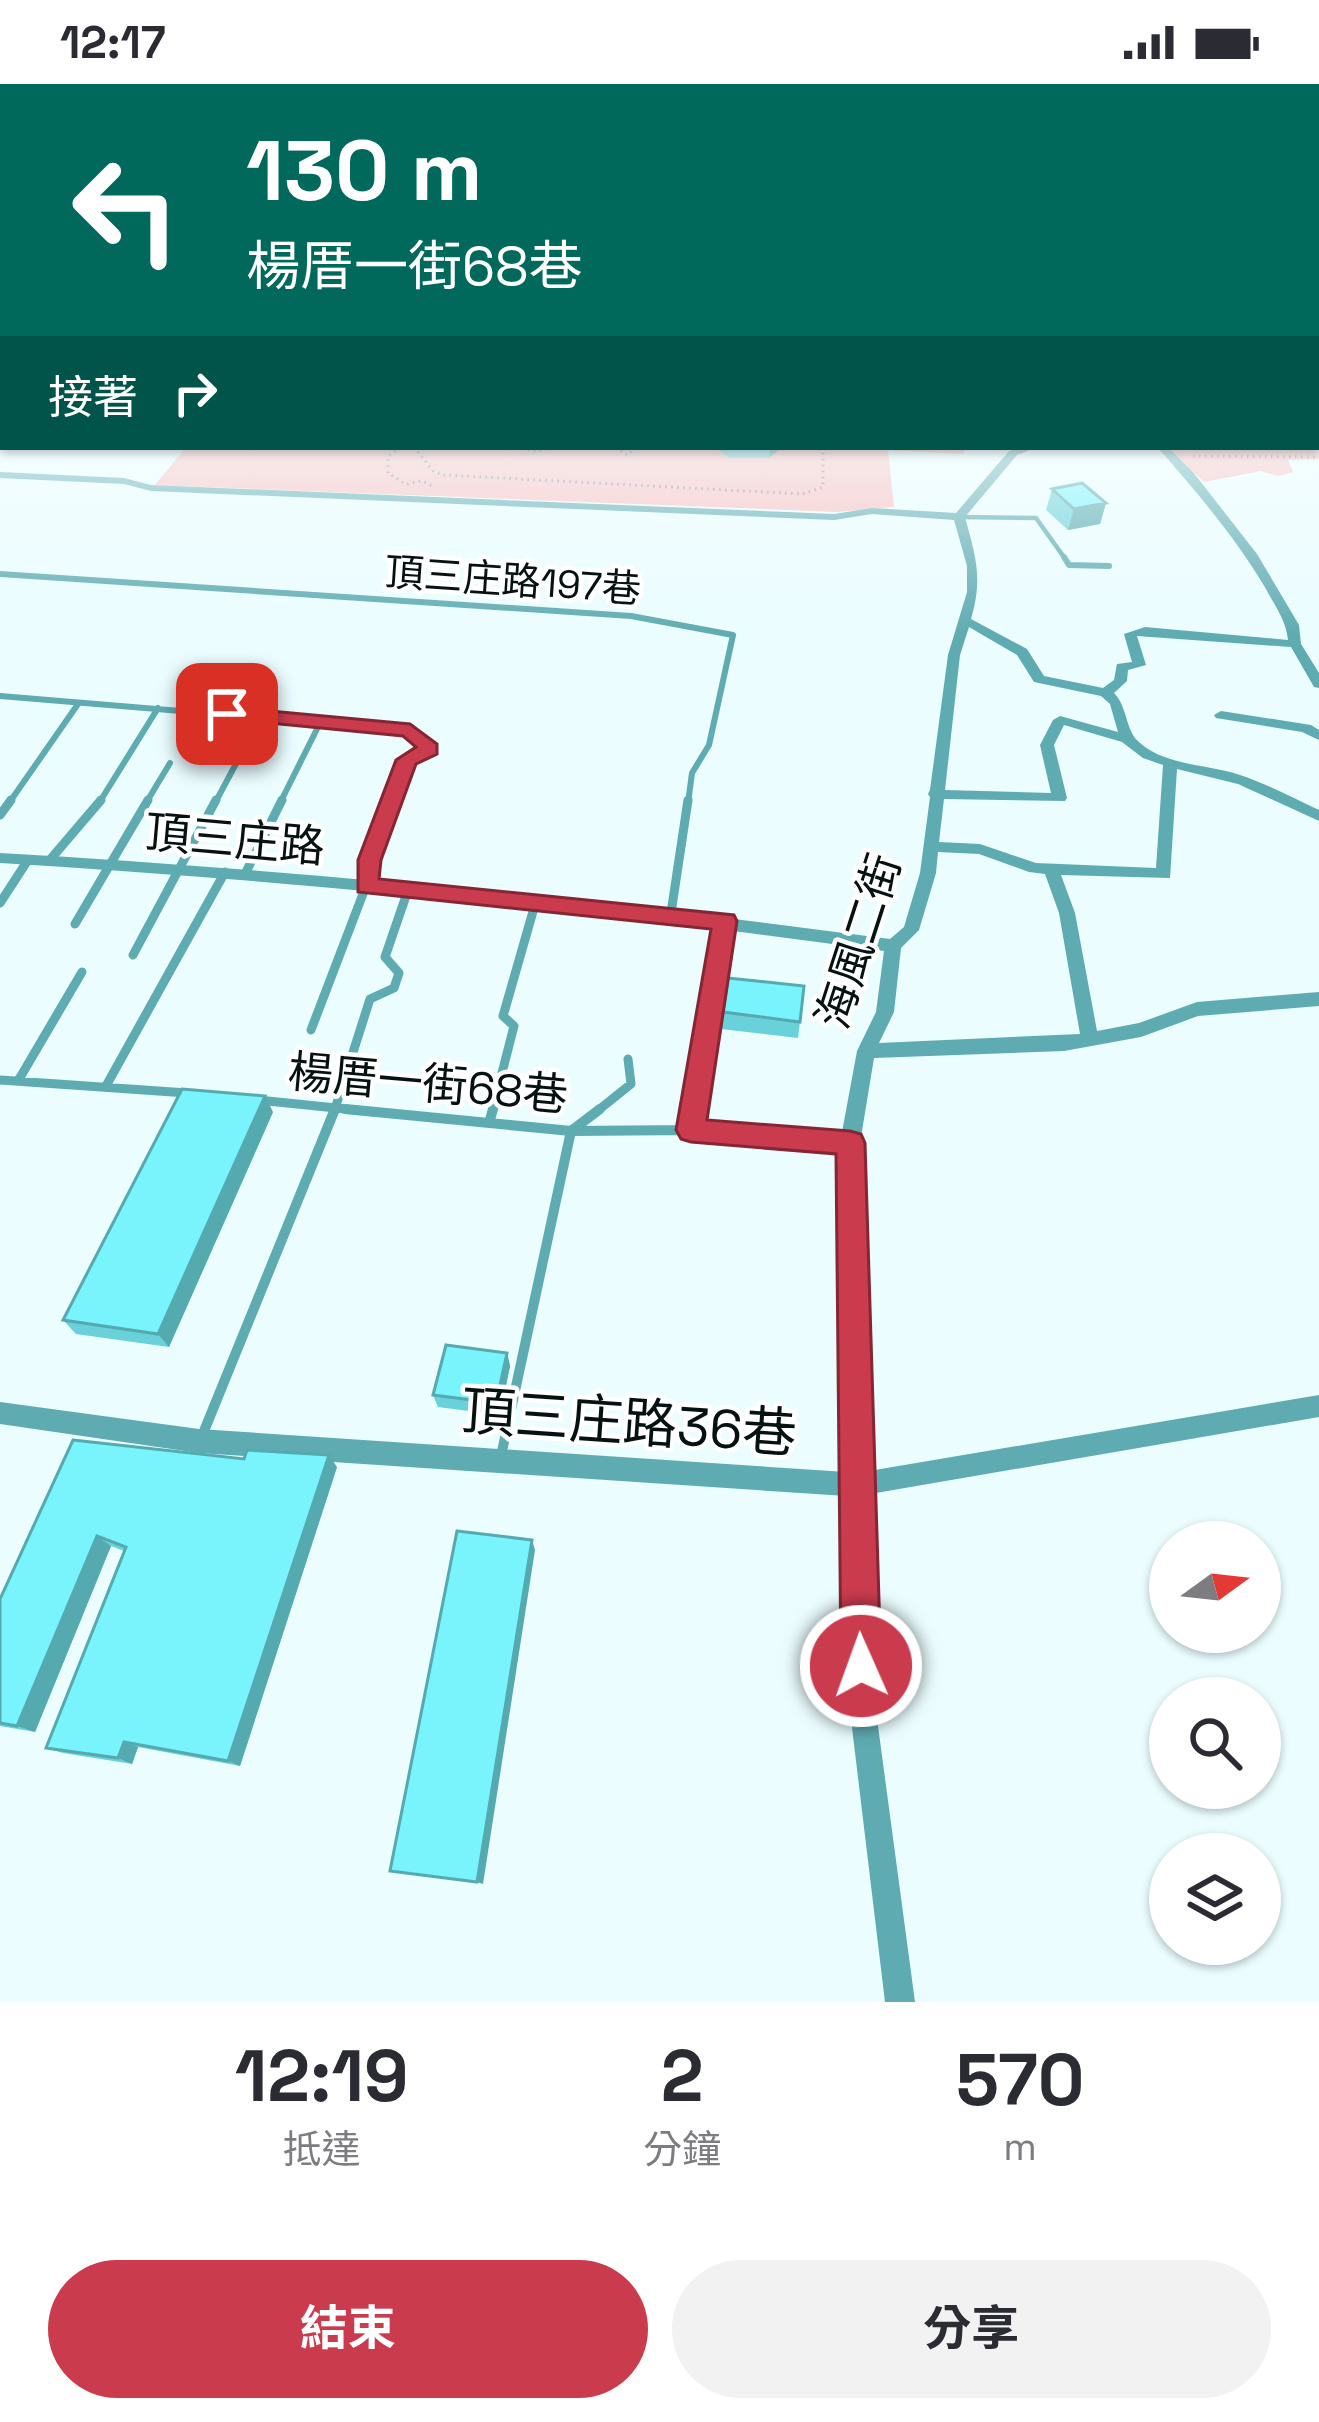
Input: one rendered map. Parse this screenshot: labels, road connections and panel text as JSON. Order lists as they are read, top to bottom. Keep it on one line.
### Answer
{"streets":{"street":["頂三庄路","海風二街","頂三庄路36巷"],"lane":["頂三庄路197巷","楊厝一街68巷"]},"crossings":[["頂三庄路197巷","頂三庄路"],["頂三庄路","海風二街"],["海風二街","楊厝一街68巷"],["海風二街","頂三庄路36巷"]],"north":"right","page":{"status":"12:17","turn":["130 m","楊厝一街68巷"],"then":"接著","eta":["12:19","抵達","2","分鐘","570","m"],"buttons":["結束","分享"]}}
